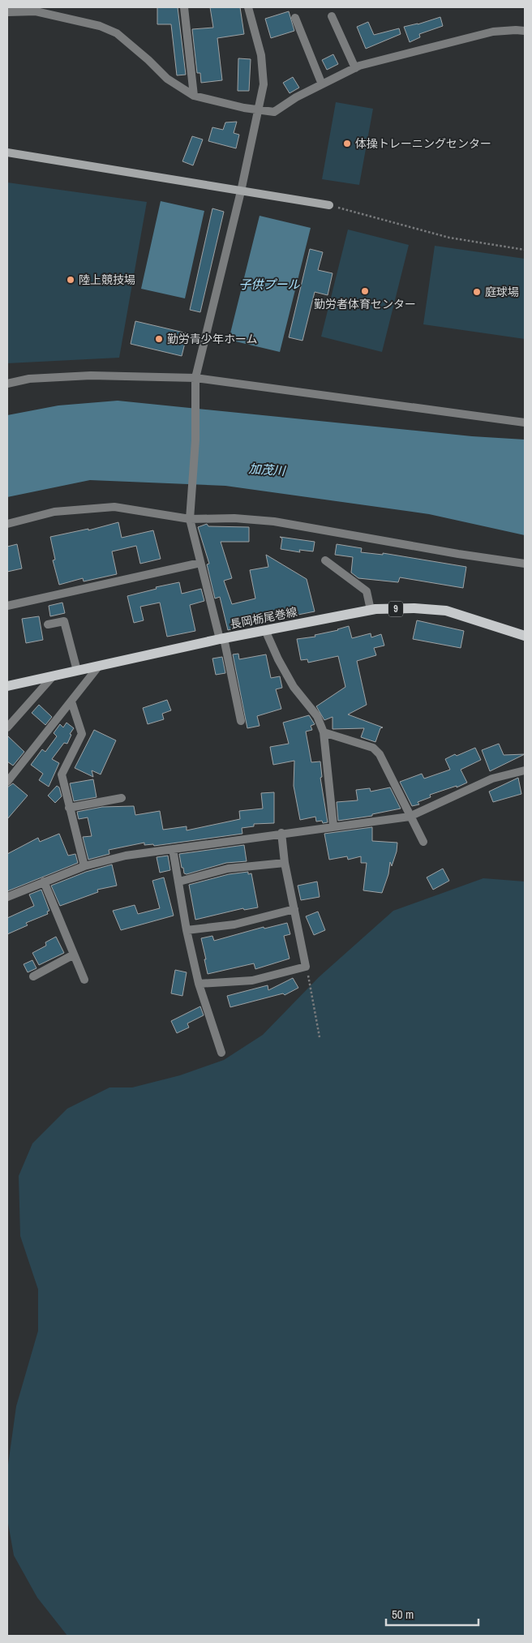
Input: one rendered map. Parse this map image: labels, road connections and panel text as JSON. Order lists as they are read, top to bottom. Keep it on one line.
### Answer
{"streets":{"main road":["9","長岡栃尾巻線"]},"water":["子供プール","加茂川"],"places":["体操トレーニングセンター","陸上競技場","勤労者体育センター","庭球場","勤労青少年ホーム"],"scale_bar":"50 m"}
